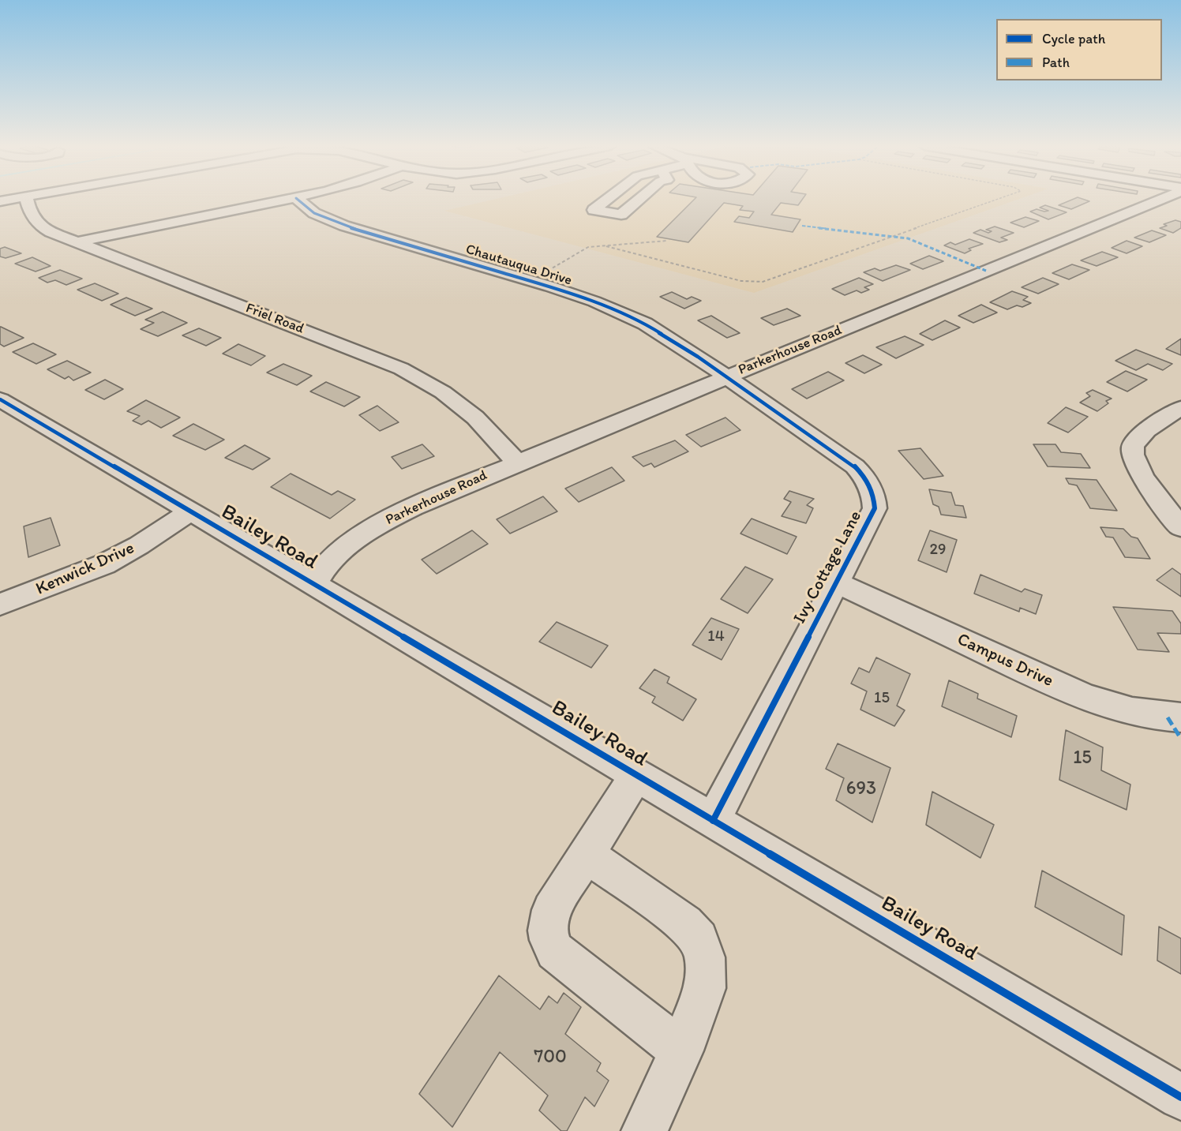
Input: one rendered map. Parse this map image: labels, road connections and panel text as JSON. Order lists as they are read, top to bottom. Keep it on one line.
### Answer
{"streets":{"street":["Chautauqua Drive","Friel Road","Parkerhouse Road","Bailey Road","Ivy Cottage Lane","Kenwick Drive","Campus Drive"]},"crossings":[["Chautauqua Drive","Parkerhouse Road"],["Chautauqua Drive","Ivy Cottage Lane"],["Friel Road","Parkerhouse Road"],["Parkerhouse Road","Bailey Road"],["Parkerhouse Road","Ivy Cottage Lane"],["Bailey Road","Ivy Cottage Lane"],["Bailey Road","Kenwick Drive"],["Ivy Cottage Lane","Campus Drive"]],"house_numbers":["29","14","15","15","693","700"],"legend":["Cycle path","Path"]}
